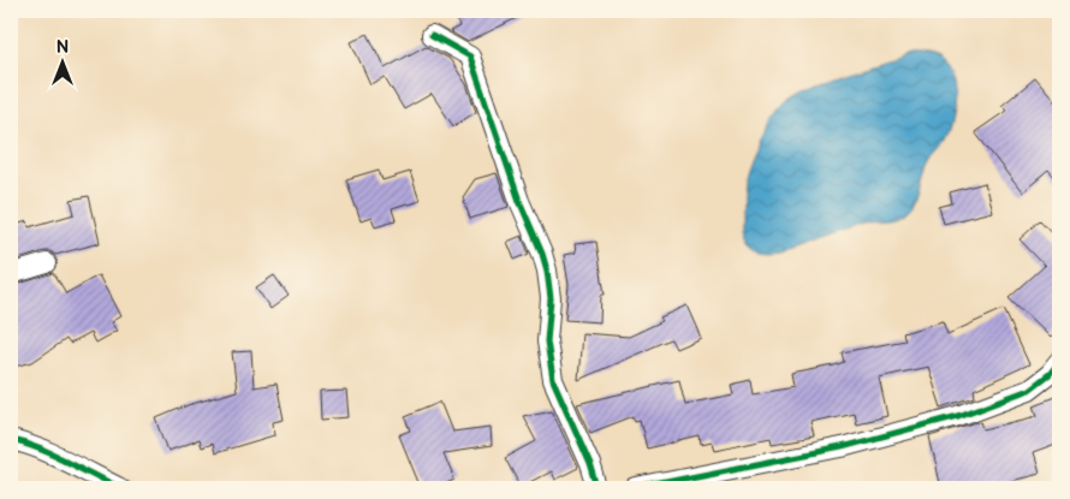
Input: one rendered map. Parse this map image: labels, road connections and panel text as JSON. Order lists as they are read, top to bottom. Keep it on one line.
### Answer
{"north":"top"}
